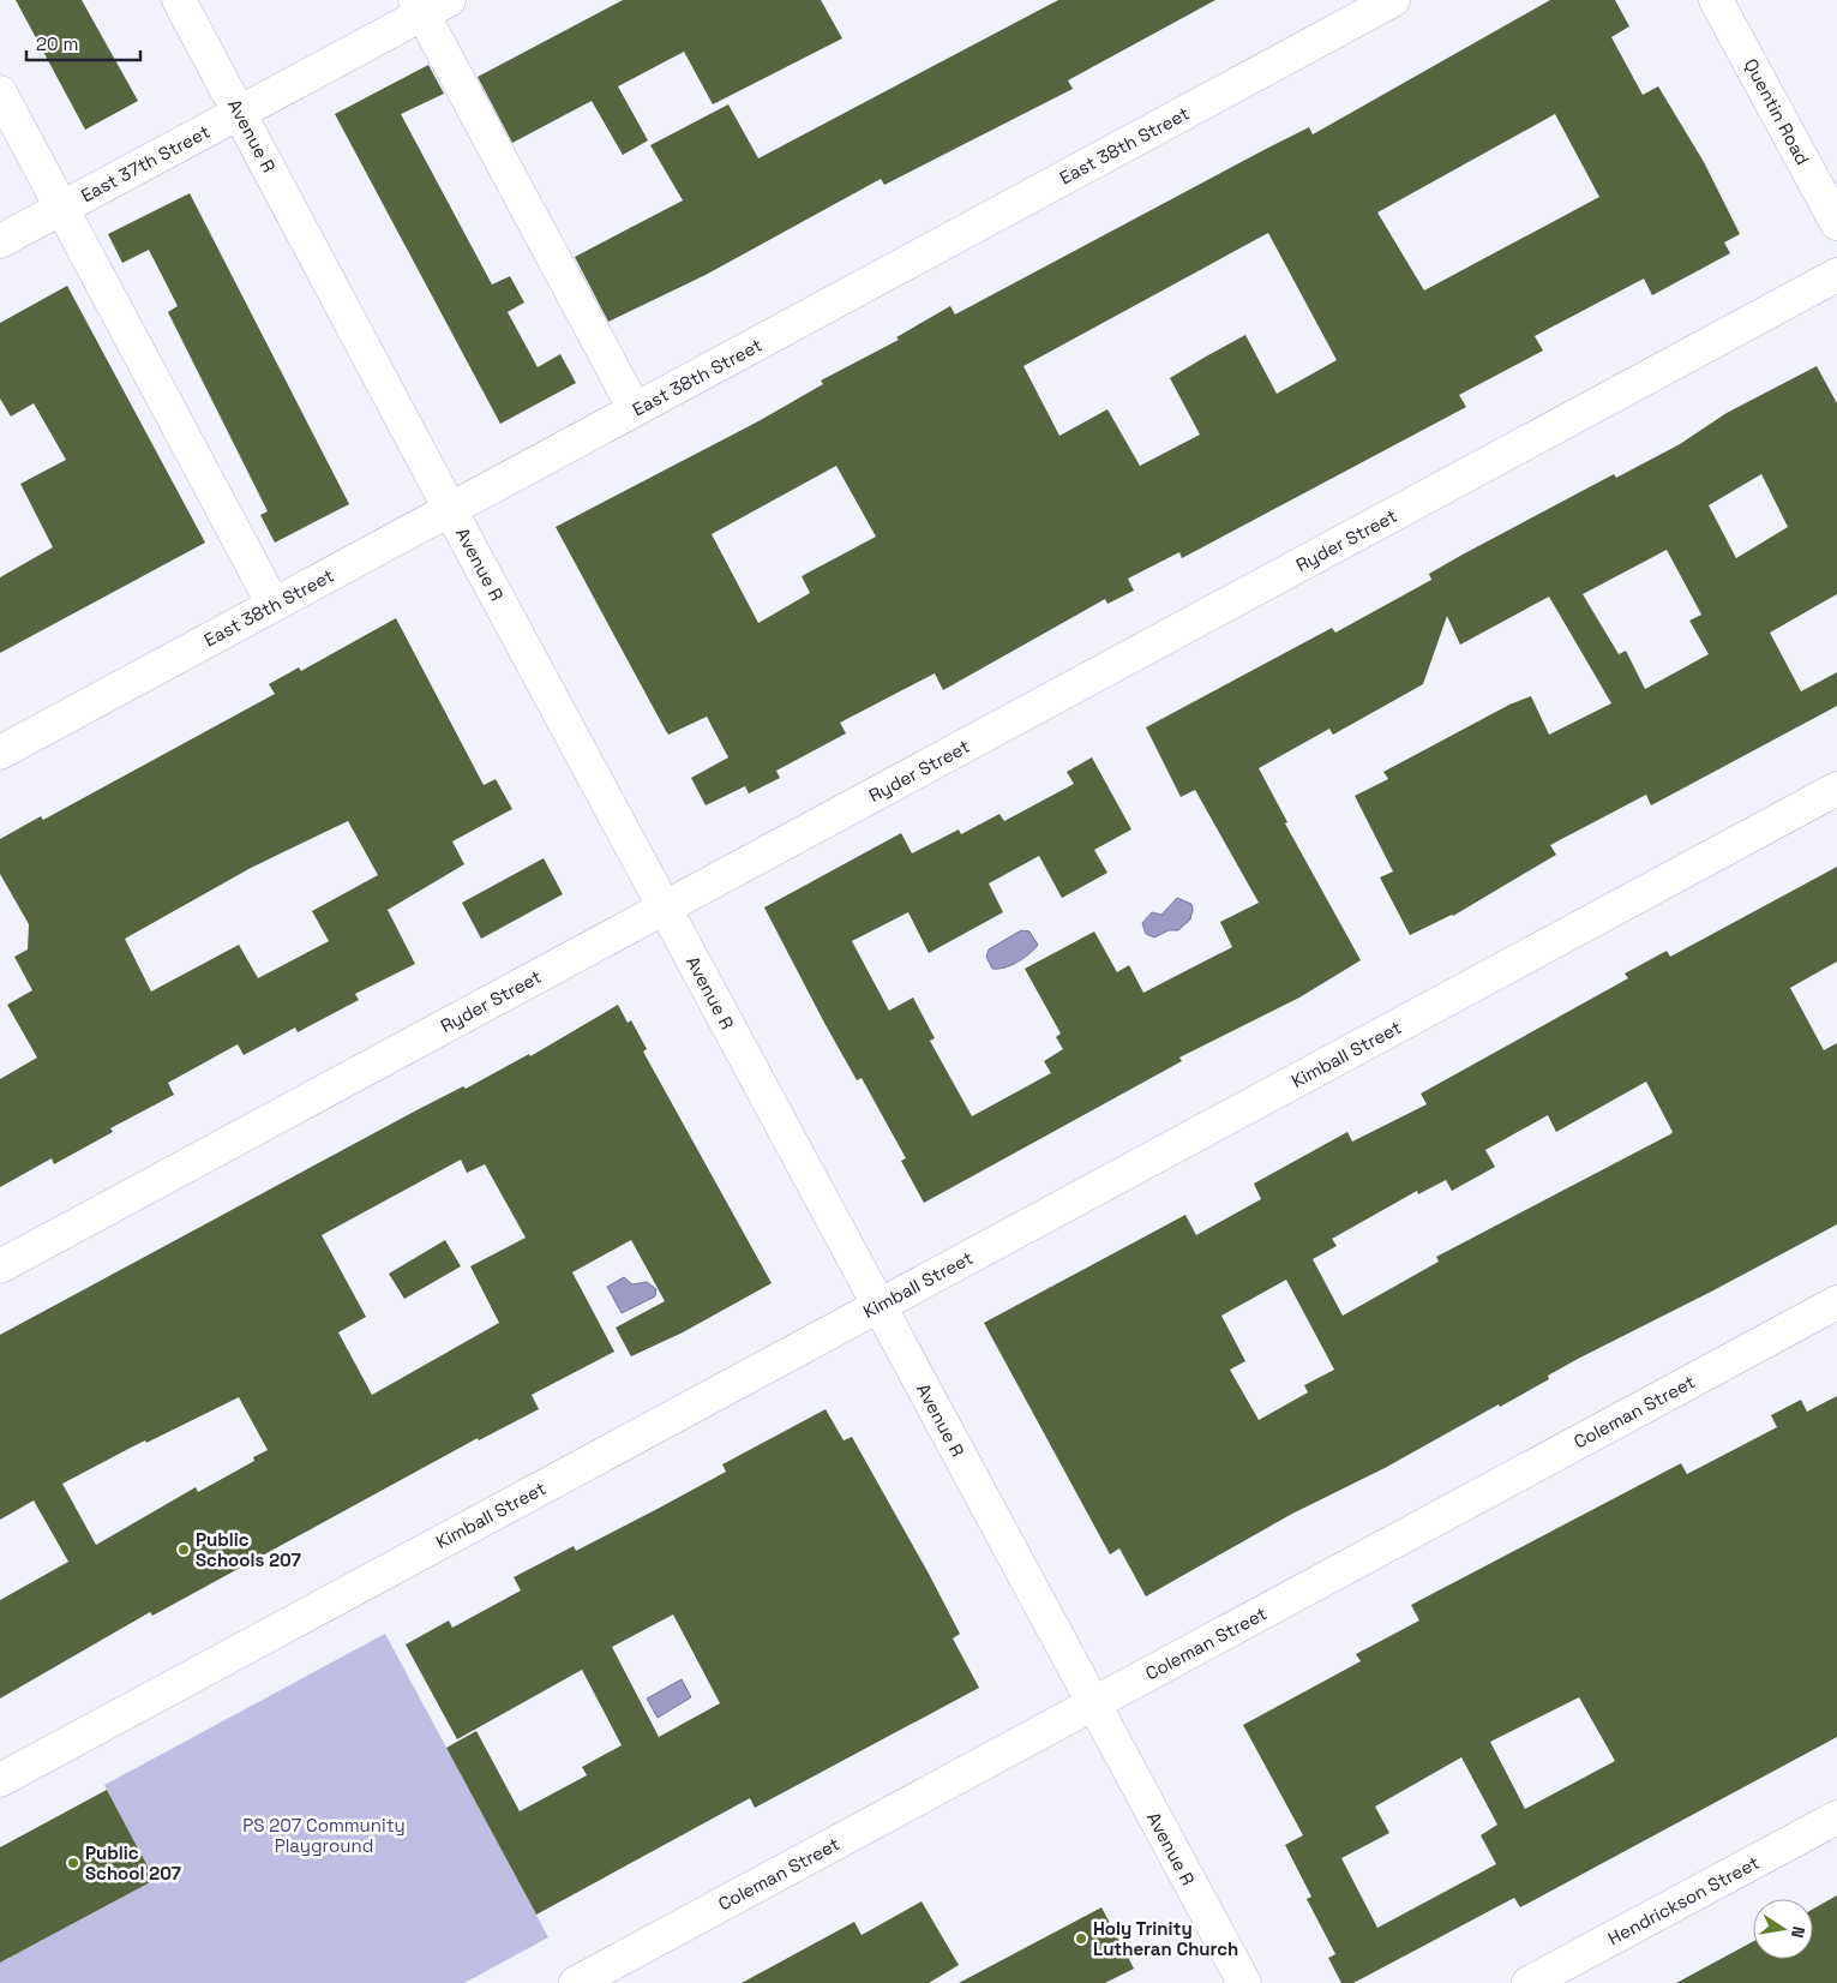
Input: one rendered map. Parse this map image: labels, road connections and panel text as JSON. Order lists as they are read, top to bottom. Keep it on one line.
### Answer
{"streets":{"street":["Quentin Road","Avenue R","East 38th Street","East 37th Street","Ryder Street","Kimball Street","Coleman Street","Hendrickson Street"]},"crossings":[["Avenue R","East 38th Street"],["Avenue R","East 37th Street"],["Avenue R","Ryder Street"],["Avenue R","Kimball Street"],["Avenue R","Coleman Street"]],"parks":["PS 207 Community Playground"],"places":["Public Schools 207","Public School 207","Holy Trinity Lutheran Church"],"scale_bar":"20 m","north":"right"}
